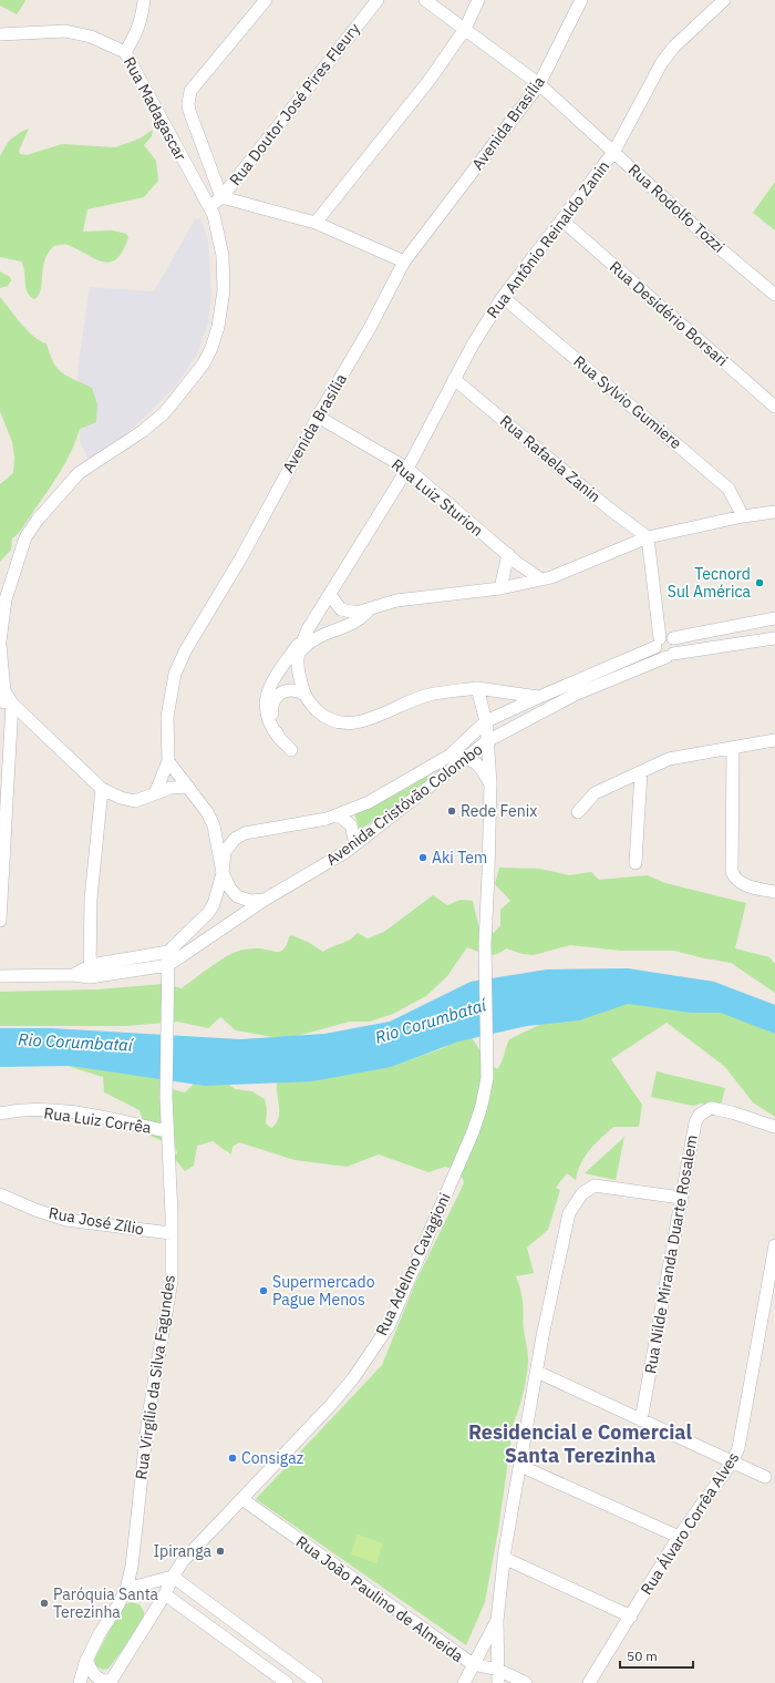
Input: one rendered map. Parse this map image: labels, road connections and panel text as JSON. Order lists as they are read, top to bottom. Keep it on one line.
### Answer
{"streets":{"street":["Rua Doutor José Pires Fleury","Rua Madagascar","Avenida Brasília","Rua Rodolfo Tozzi","Rua Antônio Reinaldo Zanin","Rua Desidério Borsari","Rua Sylvio Gumiere","Rua Rafaela Zanin","Rua Luiz Sturion","Avenida Cristóvão Colombo","Rua Luiz Corrêa","Rua José Zílio","Rua Nilde Miranda Duarte Rosalem","Rua Adelmo Cavagioni","Rua Virgílio da Silva Fagundes","Rua Álvaro Corrêa Alves","Rua João Paulino de Almeida"]},"crossings":[["Rua Doutor José Pires Fleury","Rua Madagascar"],["Avenida Brasília","Rua Rodolfo Tozzi"],["Avenida Brasília","Rua Luiz Sturion"],["Rua Rodolfo Tozzi","Rua Antônio Reinaldo Zanin"],["Rua Antônio Reinaldo Zanin","Rua Desidério Borsari"],["Rua Antônio Reinaldo Zanin","Rua Sylvio Gumiere"],["Rua Antônio Reinaldo Zanin","Rua Rafaela Zanin"],["Rua Antônio Reinaldo Zanin","Rua Luiz Sturion"],["Avenida Cristóvão Colombo","Rua Adelmo Cavagioni"],["Avenida Cristóvão Colombo","Rua Virgílio da Silva Fagundes"],["Rua Luiz Corrêa","Rua Virgílio da Silva Fagundes"],["Rua José Zílio","Rua Virgílio da Silva Fagundes"],["Rua Adelmo Cavagioni","Rua João Paulino de Almeida"]],"districts":["Residencial e Comercial Santa Terezinha"],"water":["Rio Corumbataí"],"places":["Tecnord Sul América","Rede Fenix","Aki Tem","Supermercado Pague Menos","Consigaz","Ipiranga","Paróquia Santa Terezinha"],"scale_bar":"50 m"}
